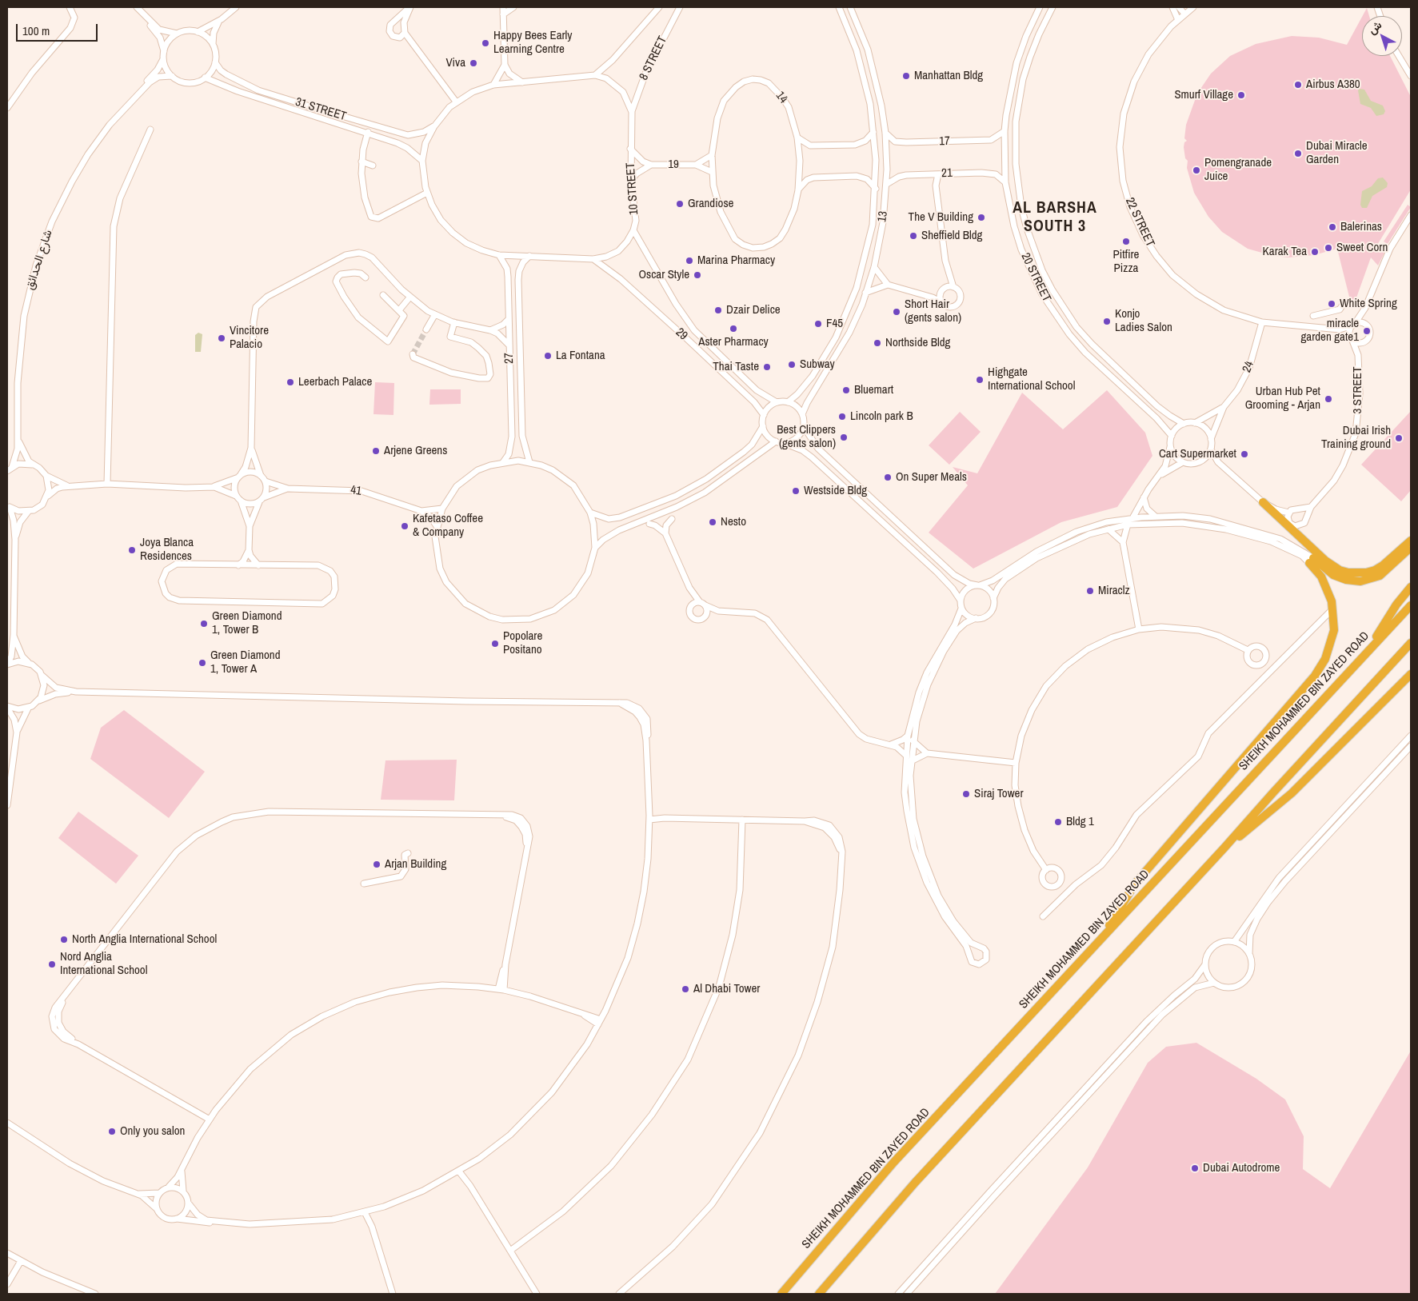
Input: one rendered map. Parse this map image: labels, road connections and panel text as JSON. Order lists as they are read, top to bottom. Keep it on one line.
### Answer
{"streets":{"highway":["SHEIKH MOHAMMED BIN ZAYED ROAD"],"street":["8 STREET","14","31 STREET","17","19","21","10 STREET","13","22 STREET","شارع الحدائق","20 STREET","29","27","24","3 STREET","41"]},"crossings":[["8 STREET","10 STREET"],["14","19"],["31 STREET","10 STREET"],["17","13"],["17","20 STREET"],["19","10 STREET"],["21","13"],["21","20 STREET"],["10 STREET","29"],["10 STREET","27"],["13","29"],["22 STREET","24"],["22 STREET","3 STREET"],["20 STREET","24"]],"districts":["AL BARSHA SOUTH 3"],"places":["Happy Bees Early Learning Centre","Viva","Manhattan Bldg","Airbus A380","Smurf Village","Dubai Miracle Garden","Pomengranade Juice","Grandiose","The V Building","Balerinas","Sheffield Bldg","Pitfire Pizza","Sweet Corn","Karak Tea","Marina Pharmacy","Oscar Style","White Spring","Dzair Delice","Short Hair (gents salon)","Konjo Ladies Salon","F45","Aster Pharmacy","miracle garden gate1","Vincitore Palacio","Northside Bldg","La Fontana","Subway","Thai Taste","Highgate International School","Leerbach Palace","Bluemart","Urban Hub Pet Grooming - Arjan","Lincoln park B","Best Clippers (gents salon)","Dubai Irish Training ground","Arjene Greens","Cart Supermarket","On Super Meals","Westside Bldg","Nesto","Kafetaso Coffee & Company","Joya Blanca Residences","Miraclz","Green Diamond 1, Tower B","Popolare Positano","Green Diamond 1, Tower A","Siraj Tower","Bldg 1","Arjan Building","North Anglia International School","Nord Anglia International School","Al Dhabi Tower","Only you salon","Dubai Autodrome"],"scale_bar":"100 m","north":"top left"}
